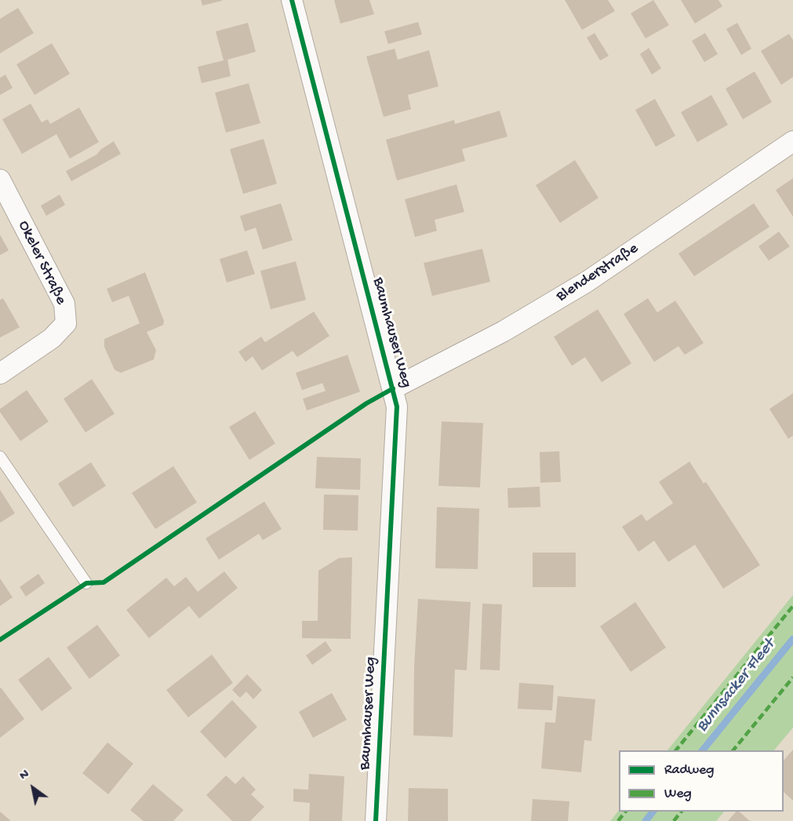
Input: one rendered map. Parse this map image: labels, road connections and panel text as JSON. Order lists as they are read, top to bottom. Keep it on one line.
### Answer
{"streets":{"street":["Okeler Straße","Blenderstraße","Baumhauser Weg"]},"crossings":[["Blenderstraße","Baumhauser Weg"]],"water":["Bunnsacker Fleet"],"legend":["Radweg","Weg"],"north":"top left"}
